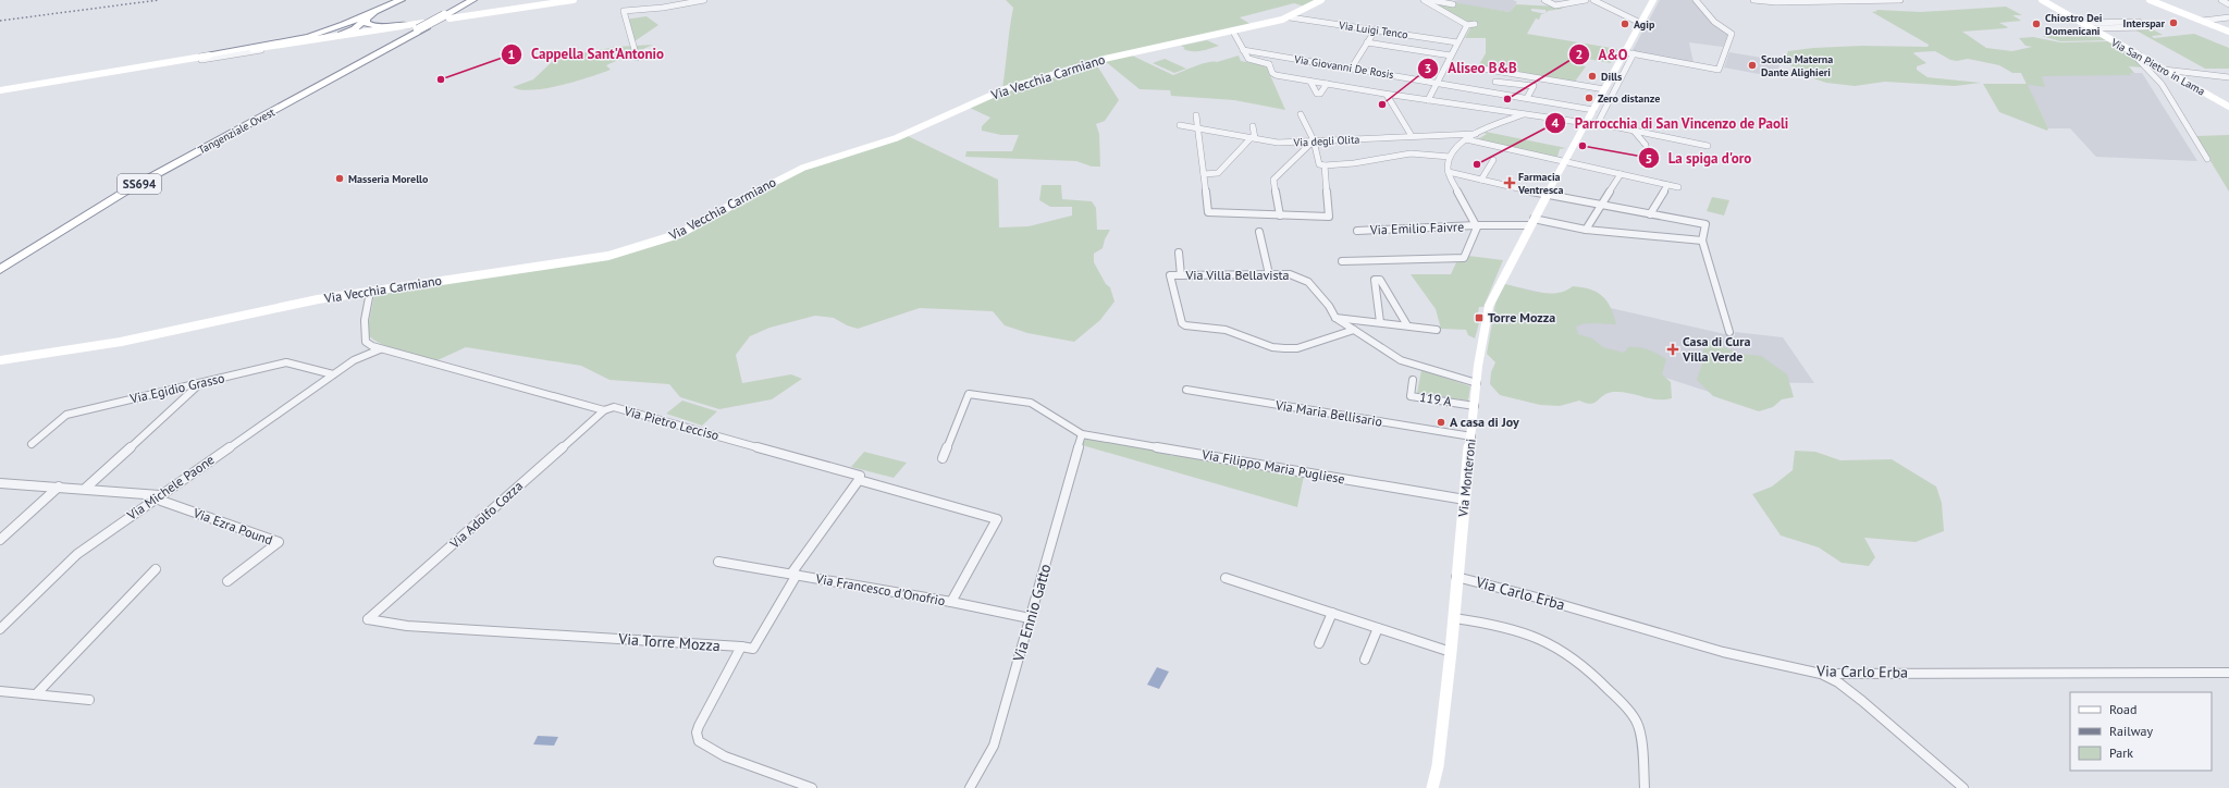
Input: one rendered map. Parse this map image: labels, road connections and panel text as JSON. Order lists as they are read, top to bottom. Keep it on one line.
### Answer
{"streets":{"highway":["Tangenziale Ovest","SS694"],"street":["Via Luigi Tenco","Via Giovanni De Rosis","Via San Pietro in Lama","Via Vecchia Carmiano","Via degli Olita","Via Emilio Faivre","Via Villa Bellavista","Via Egidio Grasso","119 A","Via Maria Bellisario","Via Pietro Lecciso","Via Filippo Maria Pugliese","Via Monteroni","Via Michele Paone","Via Adolfo Cozza","Via Ezra Pound","Via Francesco d'Onofrio","Via Carlo Erba","Via Ennio Gatto","Via Torre Mozza"]},"crossings":[["Via Luigi Tenco","Via Vecchia Carmiano"],["Via Giovanni De Rosis","Via Monteroni"],["Via Emilio Faivre","Via Monteroni"],["Via Villa Bellavista","Via Monteroni"],["Via Egidio Grasso","Via Michele Paone"],["119 A","Via Monteroni"],["Via Maria Bellisario","Via Monteroni"],["Via Pietro Lecciso","Via Michele Paone"],["Via Pietro Lecciso","Via Adolfo Cozza"],["Via Pietro Lecciso","Via Francesco d'Onofrio"],["Via Filippo Maria Pugliese","Via Monteroni"],["Via Filippo Maria Pugliese","Via Ennio Gatto"],["Via Monteroni","Via Carlo Erba"],["Via Michele Paone","Via Ezra Pound"],["Via Adolfo Cozza","Via Torre Mozza"]],"places":{"other":["Interspar","Agip","Chiostro Dei Domenicani","Scuola Materna Dante Alighieri","Dills","Cappella Sant'Antonio","Zero distanze","A&O","Aliseo B&B","La spiga d'oro","Parrocchia di San Vincenzo de Paoli","Masseria Morello","A casa di Joy"],"health":["Farmacia Ventresca","Casa di Cura Villa Verde"],"transit":["Torre Mozza"]},"legend":["Road","Railway","Park"]}
